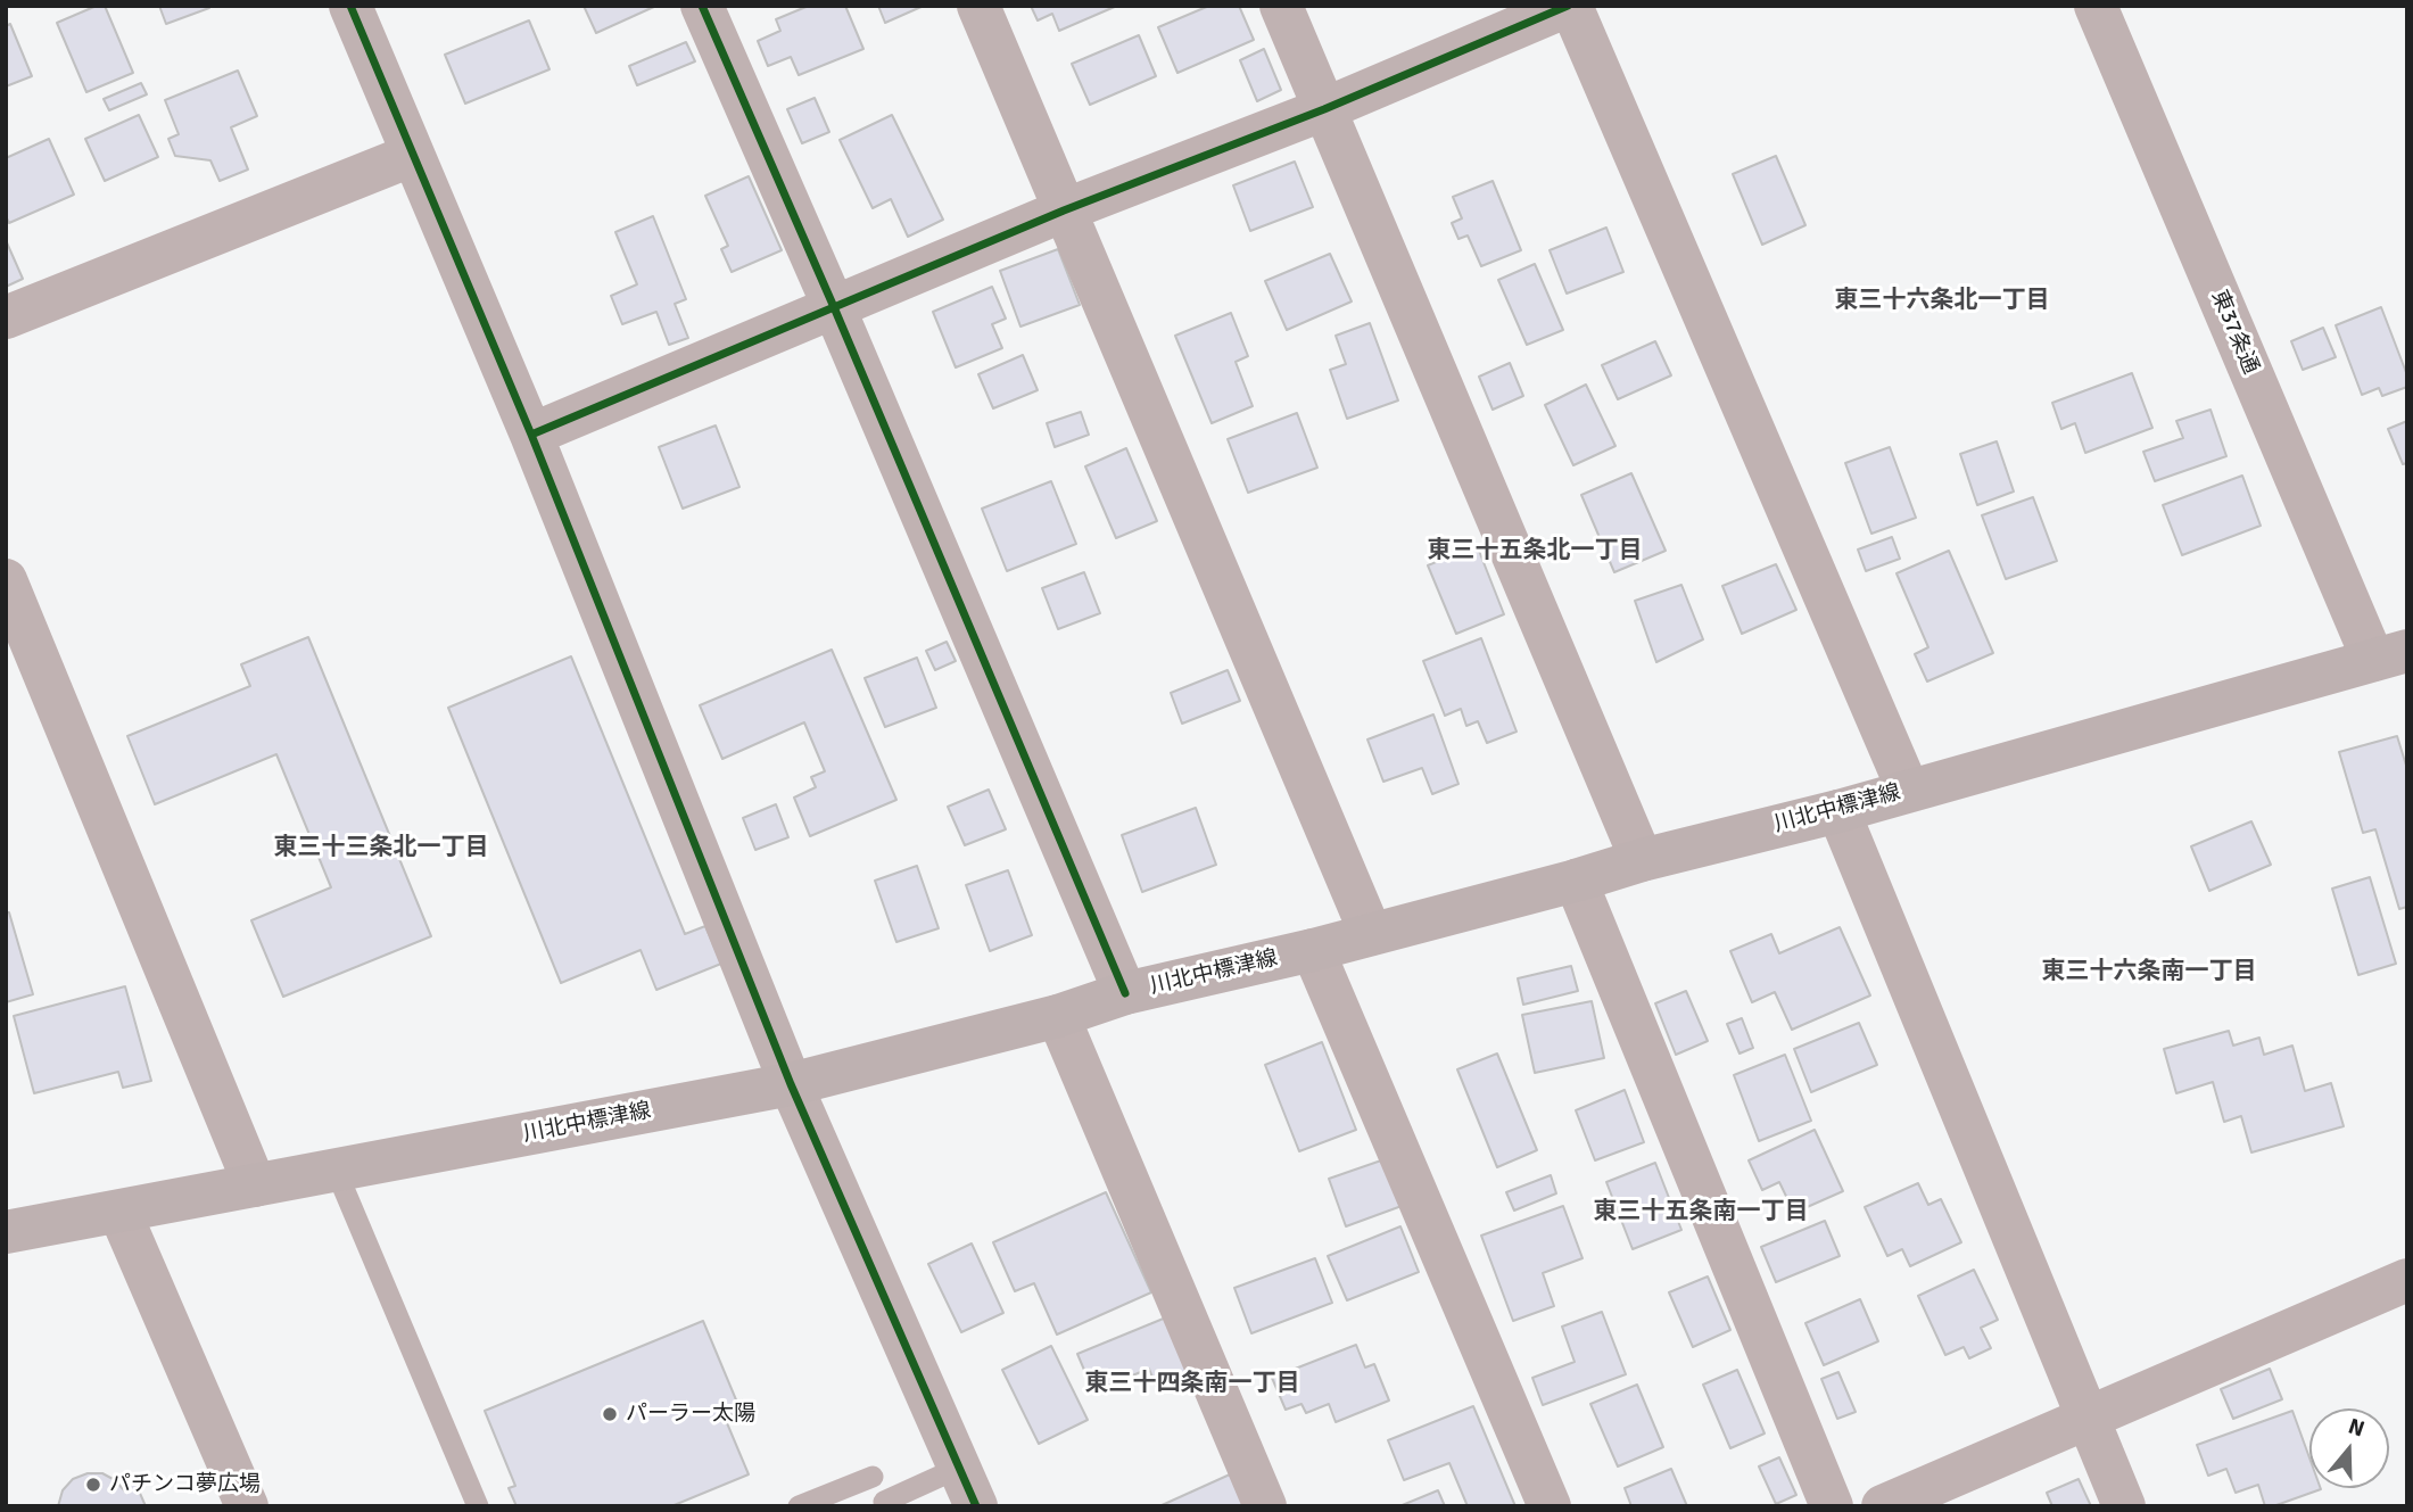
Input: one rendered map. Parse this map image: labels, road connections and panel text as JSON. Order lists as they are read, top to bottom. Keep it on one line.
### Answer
{"streets":{"main road":["川北中標津線"],"street":["東37条通"]},"crossings":[["東37条通","川北中標津線"]],"districts":["東三十六条北一丁目","東三十五条北一丁目","東三十三条北一丁目","東三十六条南一丁目","東三十五条南一丁目","東三十四条南一丁目"],"places":["パーラー太陽","パチンコ夢広場"],"north":"top"}
